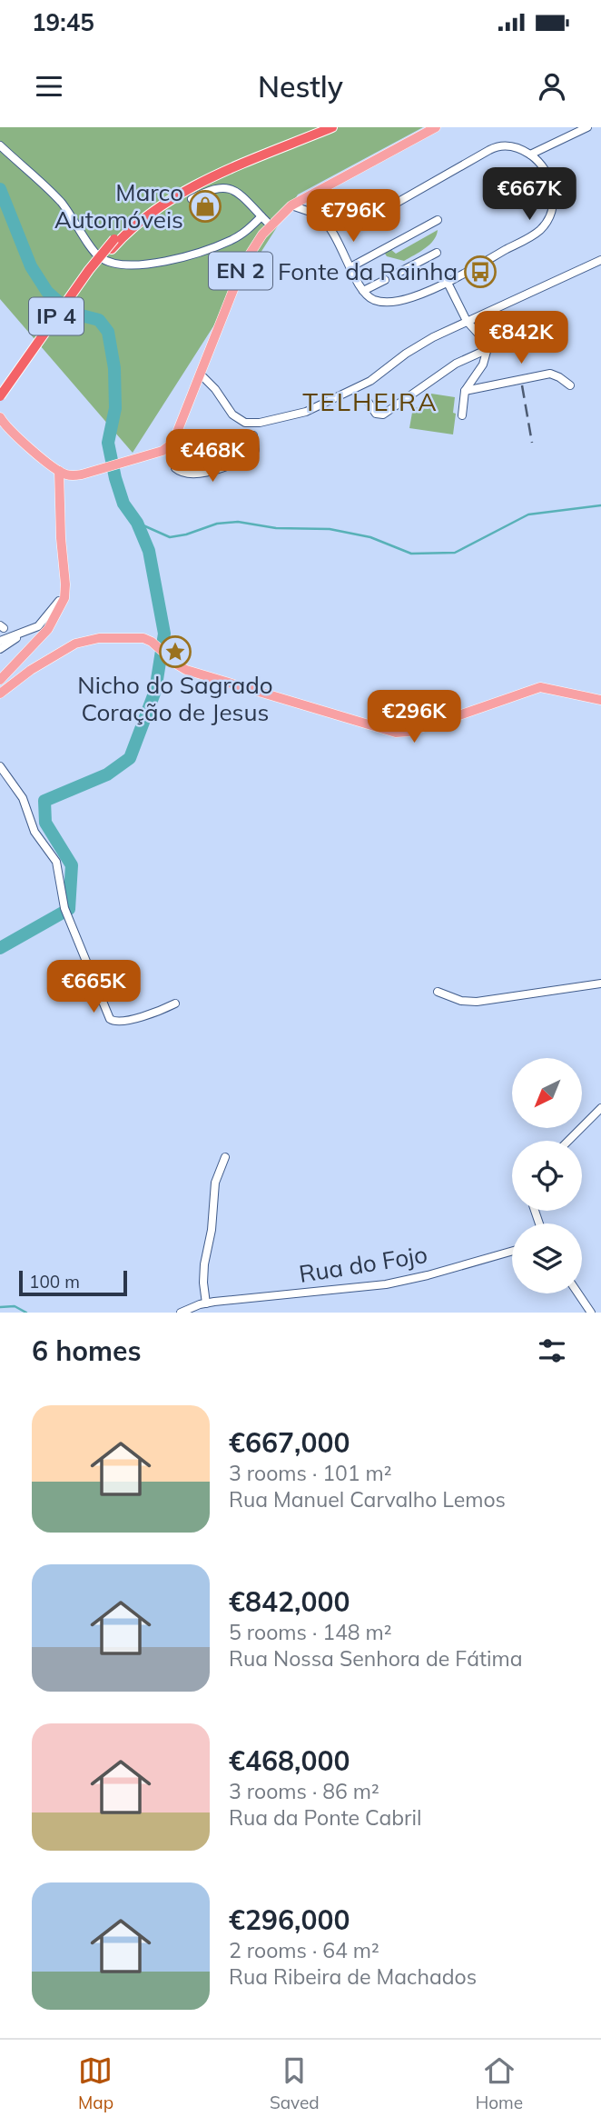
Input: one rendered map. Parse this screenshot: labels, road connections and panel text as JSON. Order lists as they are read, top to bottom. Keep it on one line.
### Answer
{"streets":{"highway":["IP 4"],"main road":["EN 2"],"street":["Rua do Fojo"]},"districts":["TELHEIRA"],"places":{"shop":["Marco Automóveis"],"bus stop":["Fonte da Rainha"],"place":["Nicho do Sagrado Coração de Jesus"]},"scale_bar":"100 m","north":"bottom left","page":{"status":"19:45","header":"Nestly","price":["€667K","€796K","€842K","€468K","€296K","€665K"],"scale":"100 m","heading":"6 homes","list":[{"name":"€667,000","note":"3 rooms · 101 m² · Rua Manuel Carvalho Lemos"},{"name":"€842,000","note":"5 rooms · 148 m² · Rua Nossa Senhora de Fátima"},{"name":"€468,000","note":"3 rooms · 86 m² · Rua da Ponte Cabril"},{"name":"€296,000","note":"2 rooms · 64 m² · Rua Ribeira de Machados"}],"tabs":["Map","Saved","Home"]}}
